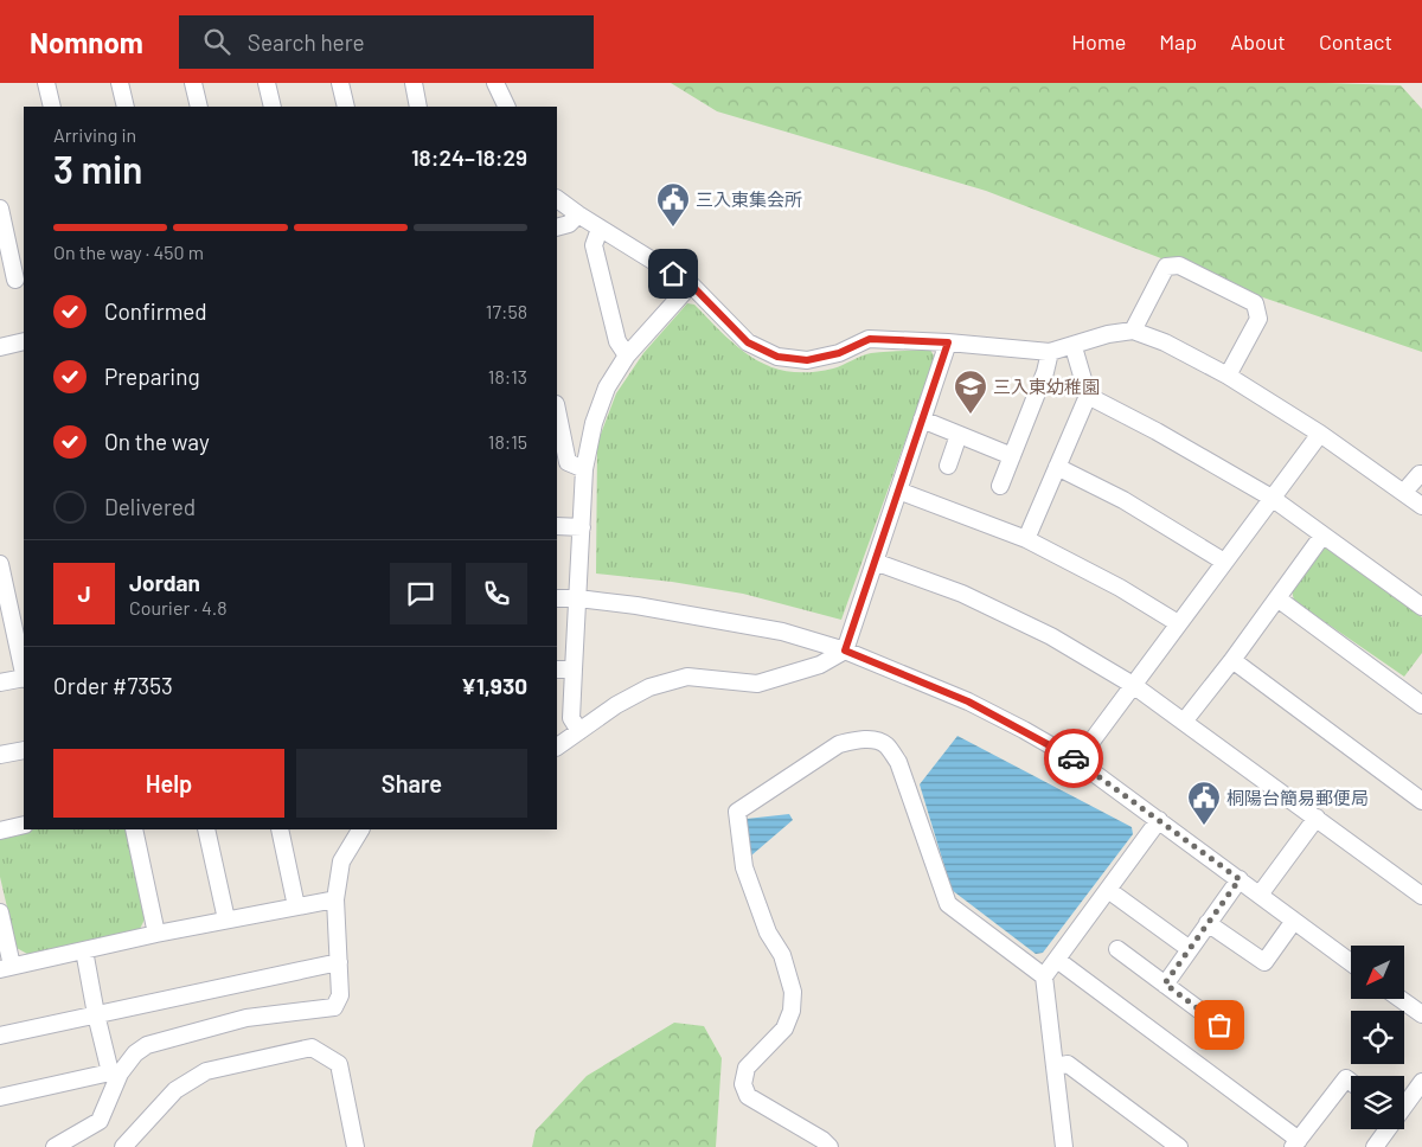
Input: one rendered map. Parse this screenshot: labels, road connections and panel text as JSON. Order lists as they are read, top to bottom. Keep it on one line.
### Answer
{"places":{"public building":["三入東集会所","桐陽台簡易郵便局"],"school or university":["三入東幼稚園"]},"north":"bottom left","page":{"header":"Nomnom","search":"Search here","nav":["Home","Map","About","Contact"],"heading":["3 min","Arriving in","18:24–18:29"],"panel":["Jordan","Courier · 4.8","Order #7353","¥1,930"],"bar":"On the way · 450 m","list":[["Confirmed","17:58"],["Preparing","18:13"],["On the way","18:15"],"Delivered"],"round":"J","buttons":["Help","Share"]}}
